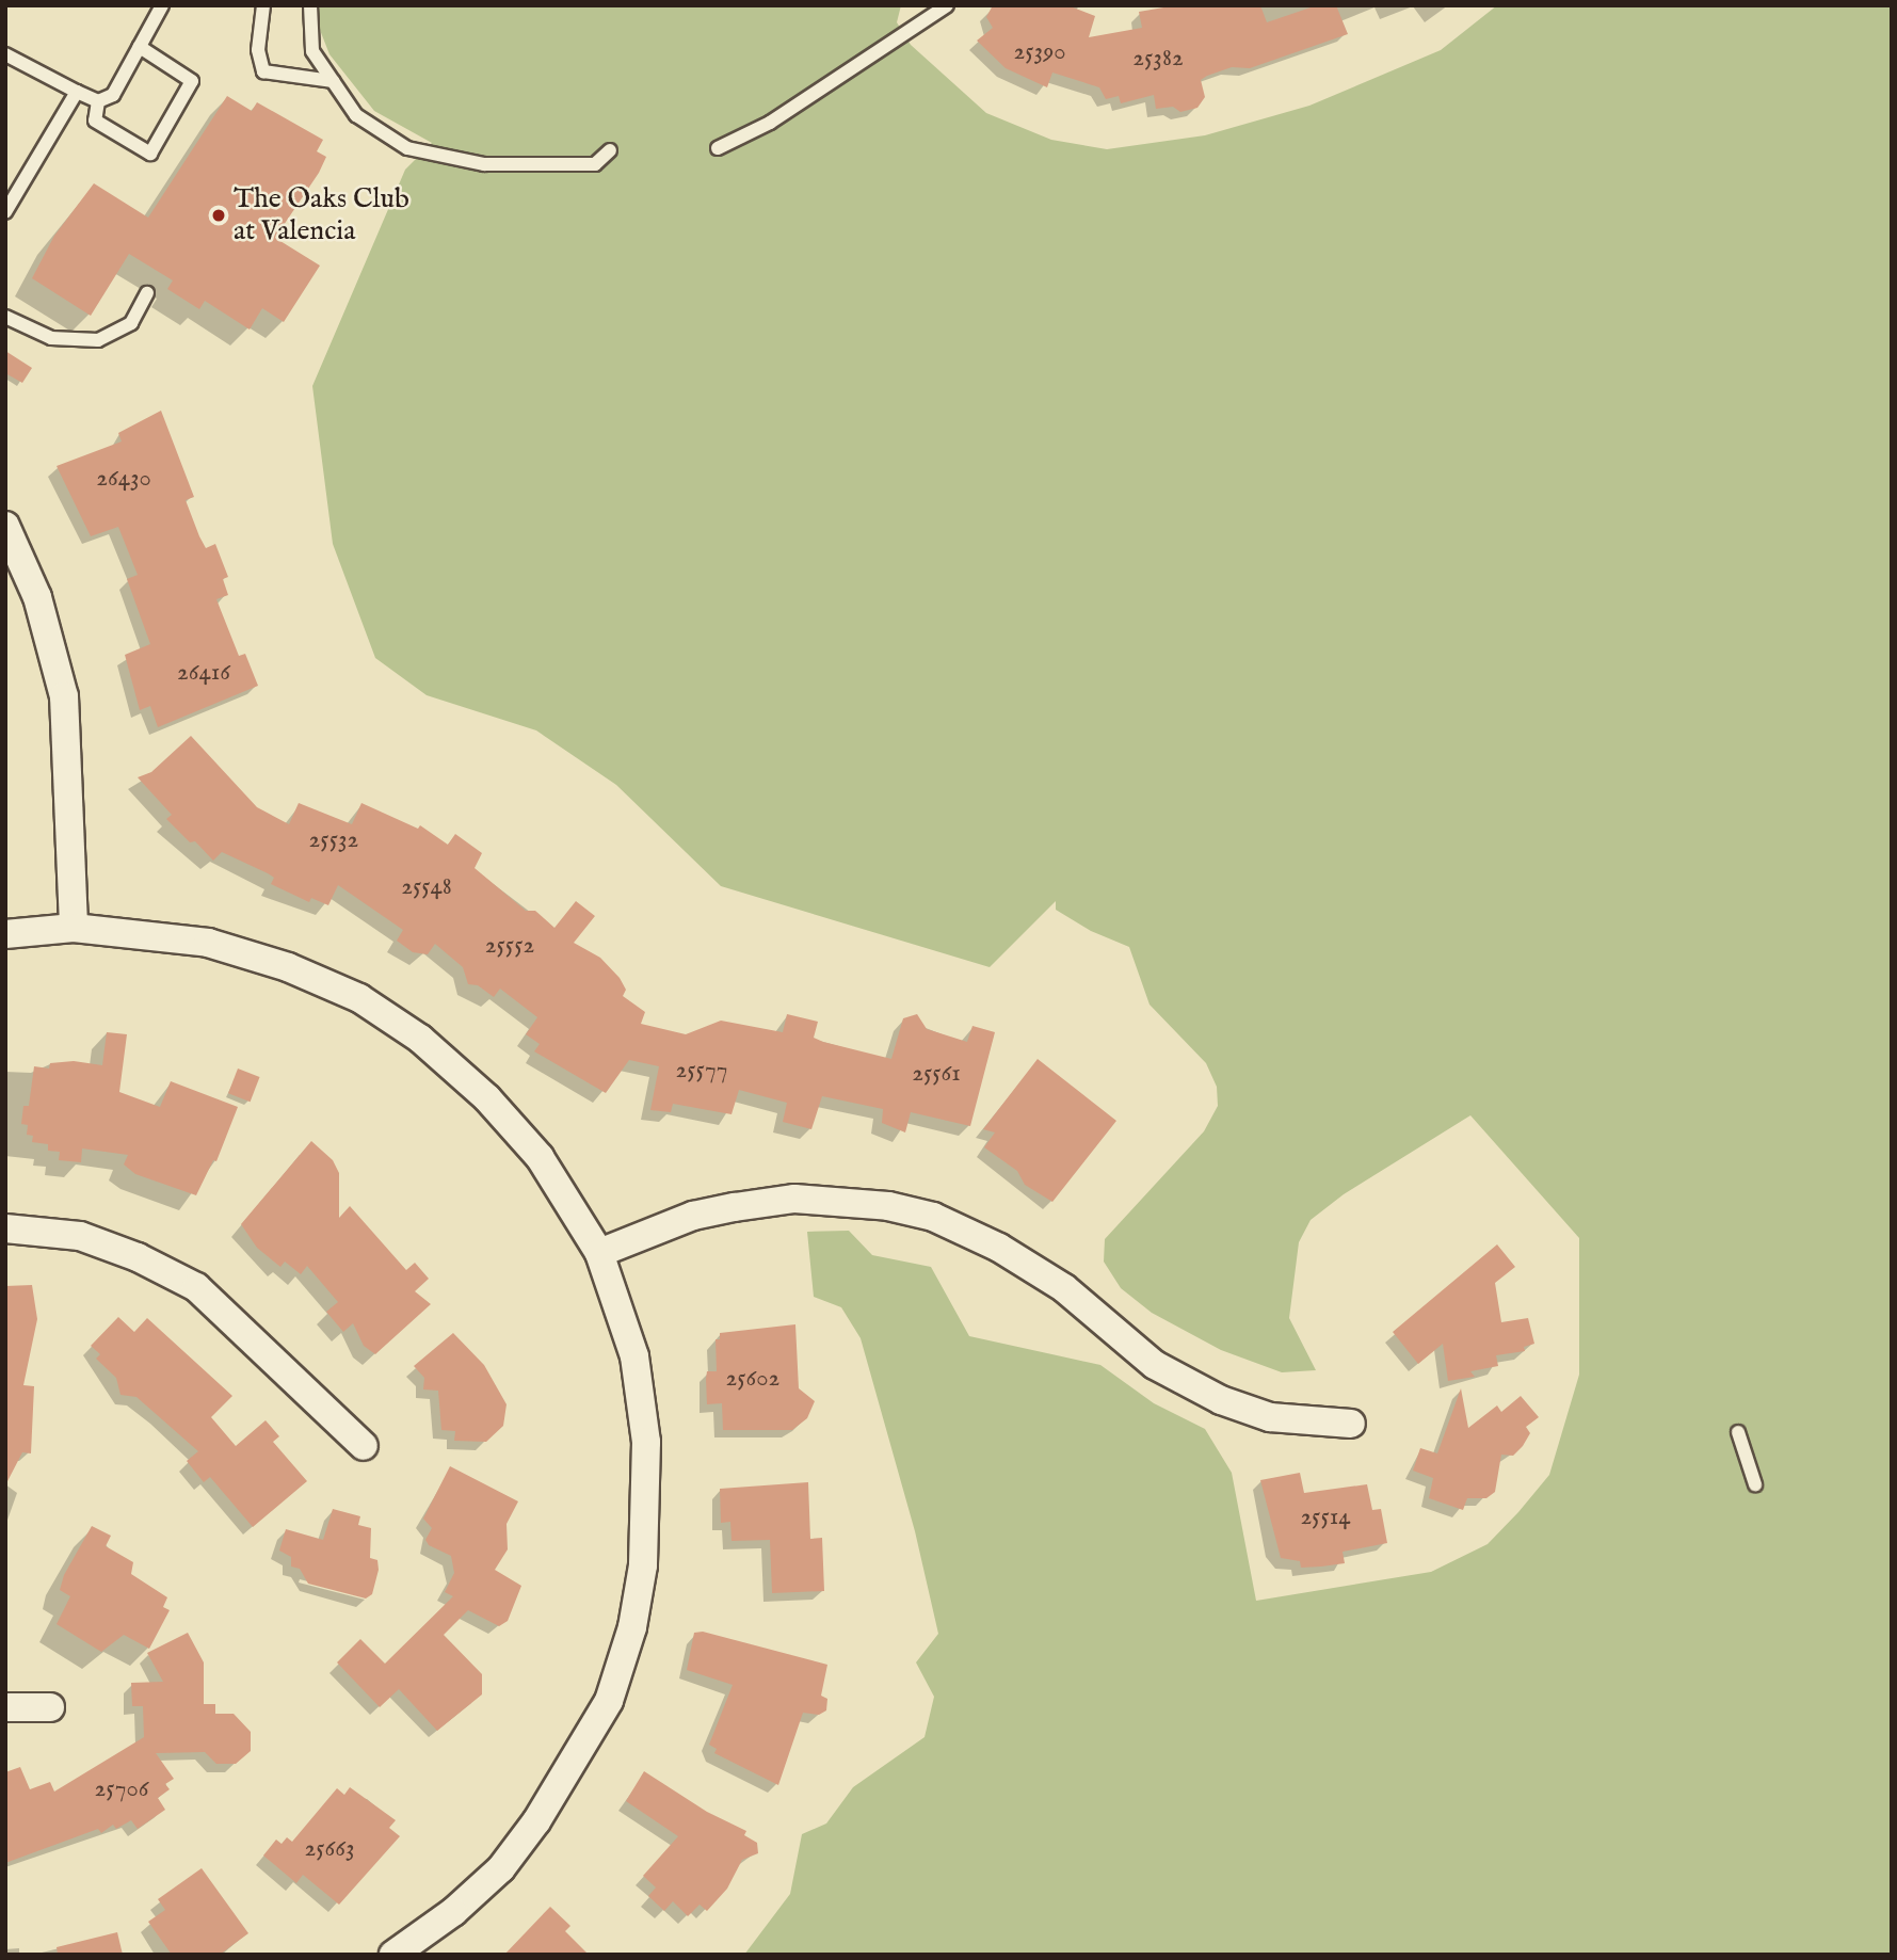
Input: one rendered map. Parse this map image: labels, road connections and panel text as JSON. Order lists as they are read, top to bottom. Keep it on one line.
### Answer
{"places":["The Oaks Club at Valencia"],"house_numbers":["25390","25382","26430","26416","25532","25548","25552","25577","25561","25602","25514","25706","25663"]}
